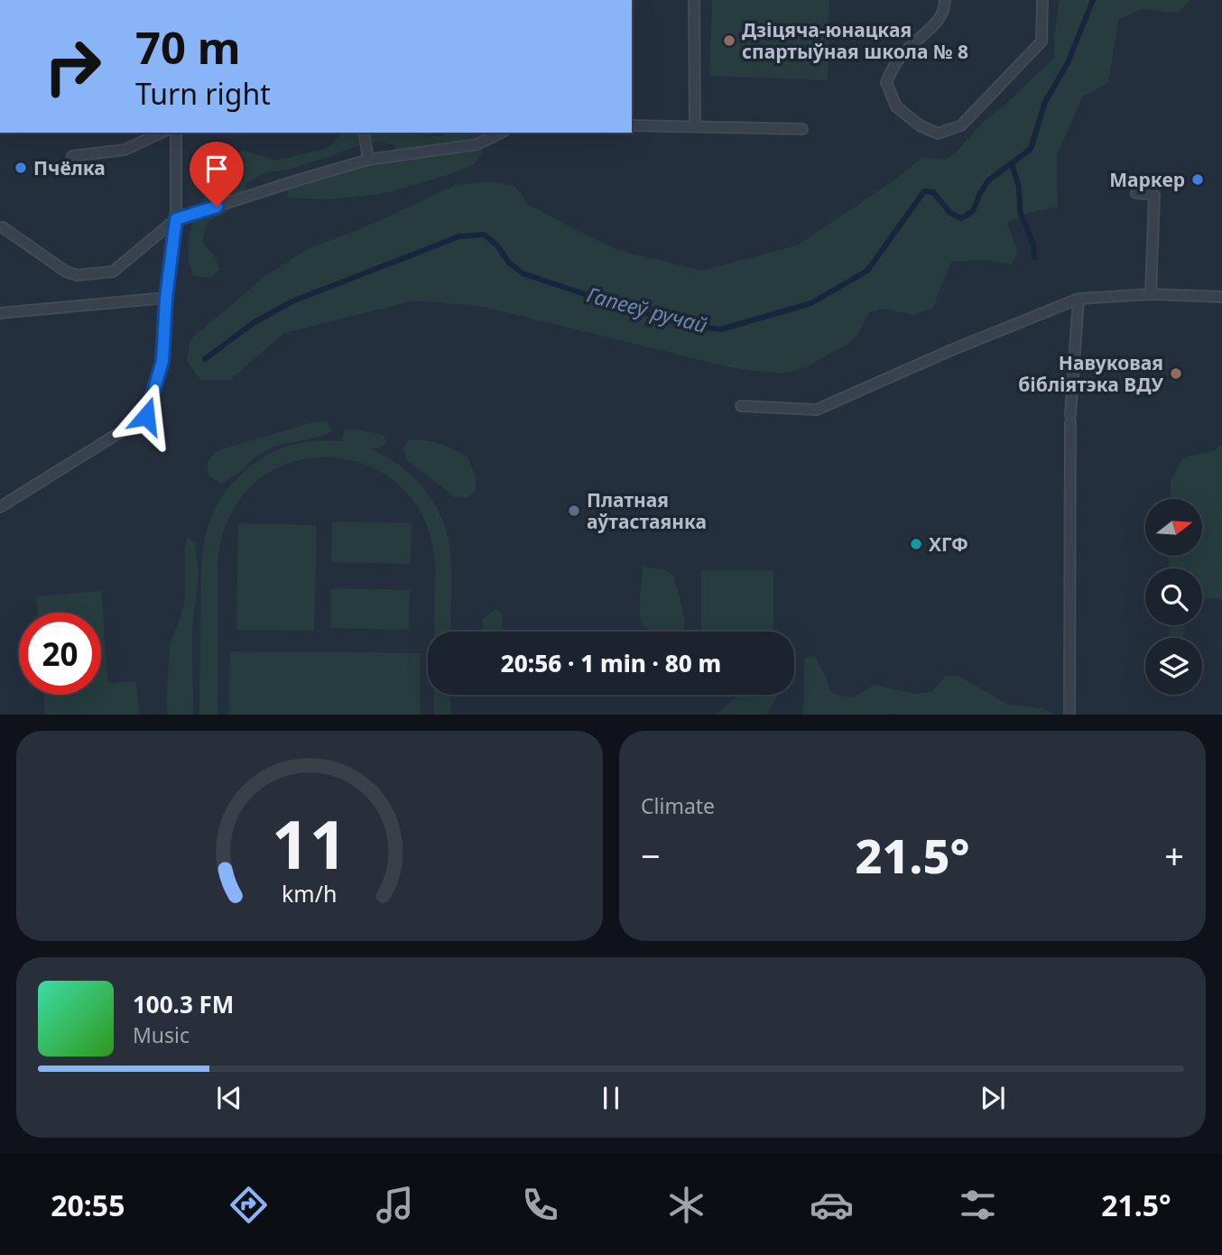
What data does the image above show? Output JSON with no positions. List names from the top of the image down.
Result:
{
  "water": ["Гапееў ручай"],
  "places": [
    "Дзіцяча-юнацкая спартыўная школа № 8",
    "Пчёлка",
    "Маркер",
    "Навуковая бібліятэка ВДУ",
    "Платная аўтастаянка",
    "ХГФ"
  ],
  "north": "right",
  "page": {
    "turn": ["70 m", "Turn right"],
    "limit": "20",
    "trip": "20:56 · 1 min · 80 m",
    "tile": "Climate",
    "heat": ["−", "21.5°", "+"],
    "song": ["100.3 FM", "Music"],
    "tabs": ["20:55", "21.5°"],
    "gauge": ["11", "km/h"]
  }
}
